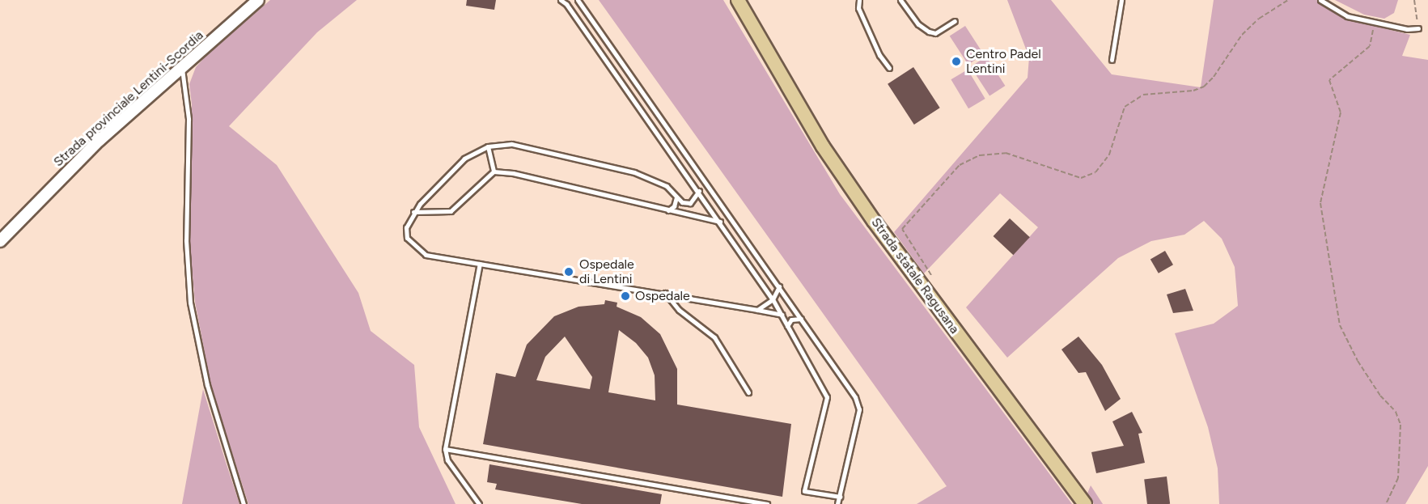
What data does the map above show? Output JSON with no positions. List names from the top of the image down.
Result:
{
  "streets": {
    "main road": ["Strada statale Ragusana"],
    "street": ["Strada provinciale Lentini-Scordia"]
  },
  "places": ["Centro Padel Lentini", "Ospedale di Lentini", "Ospedale"]
}
